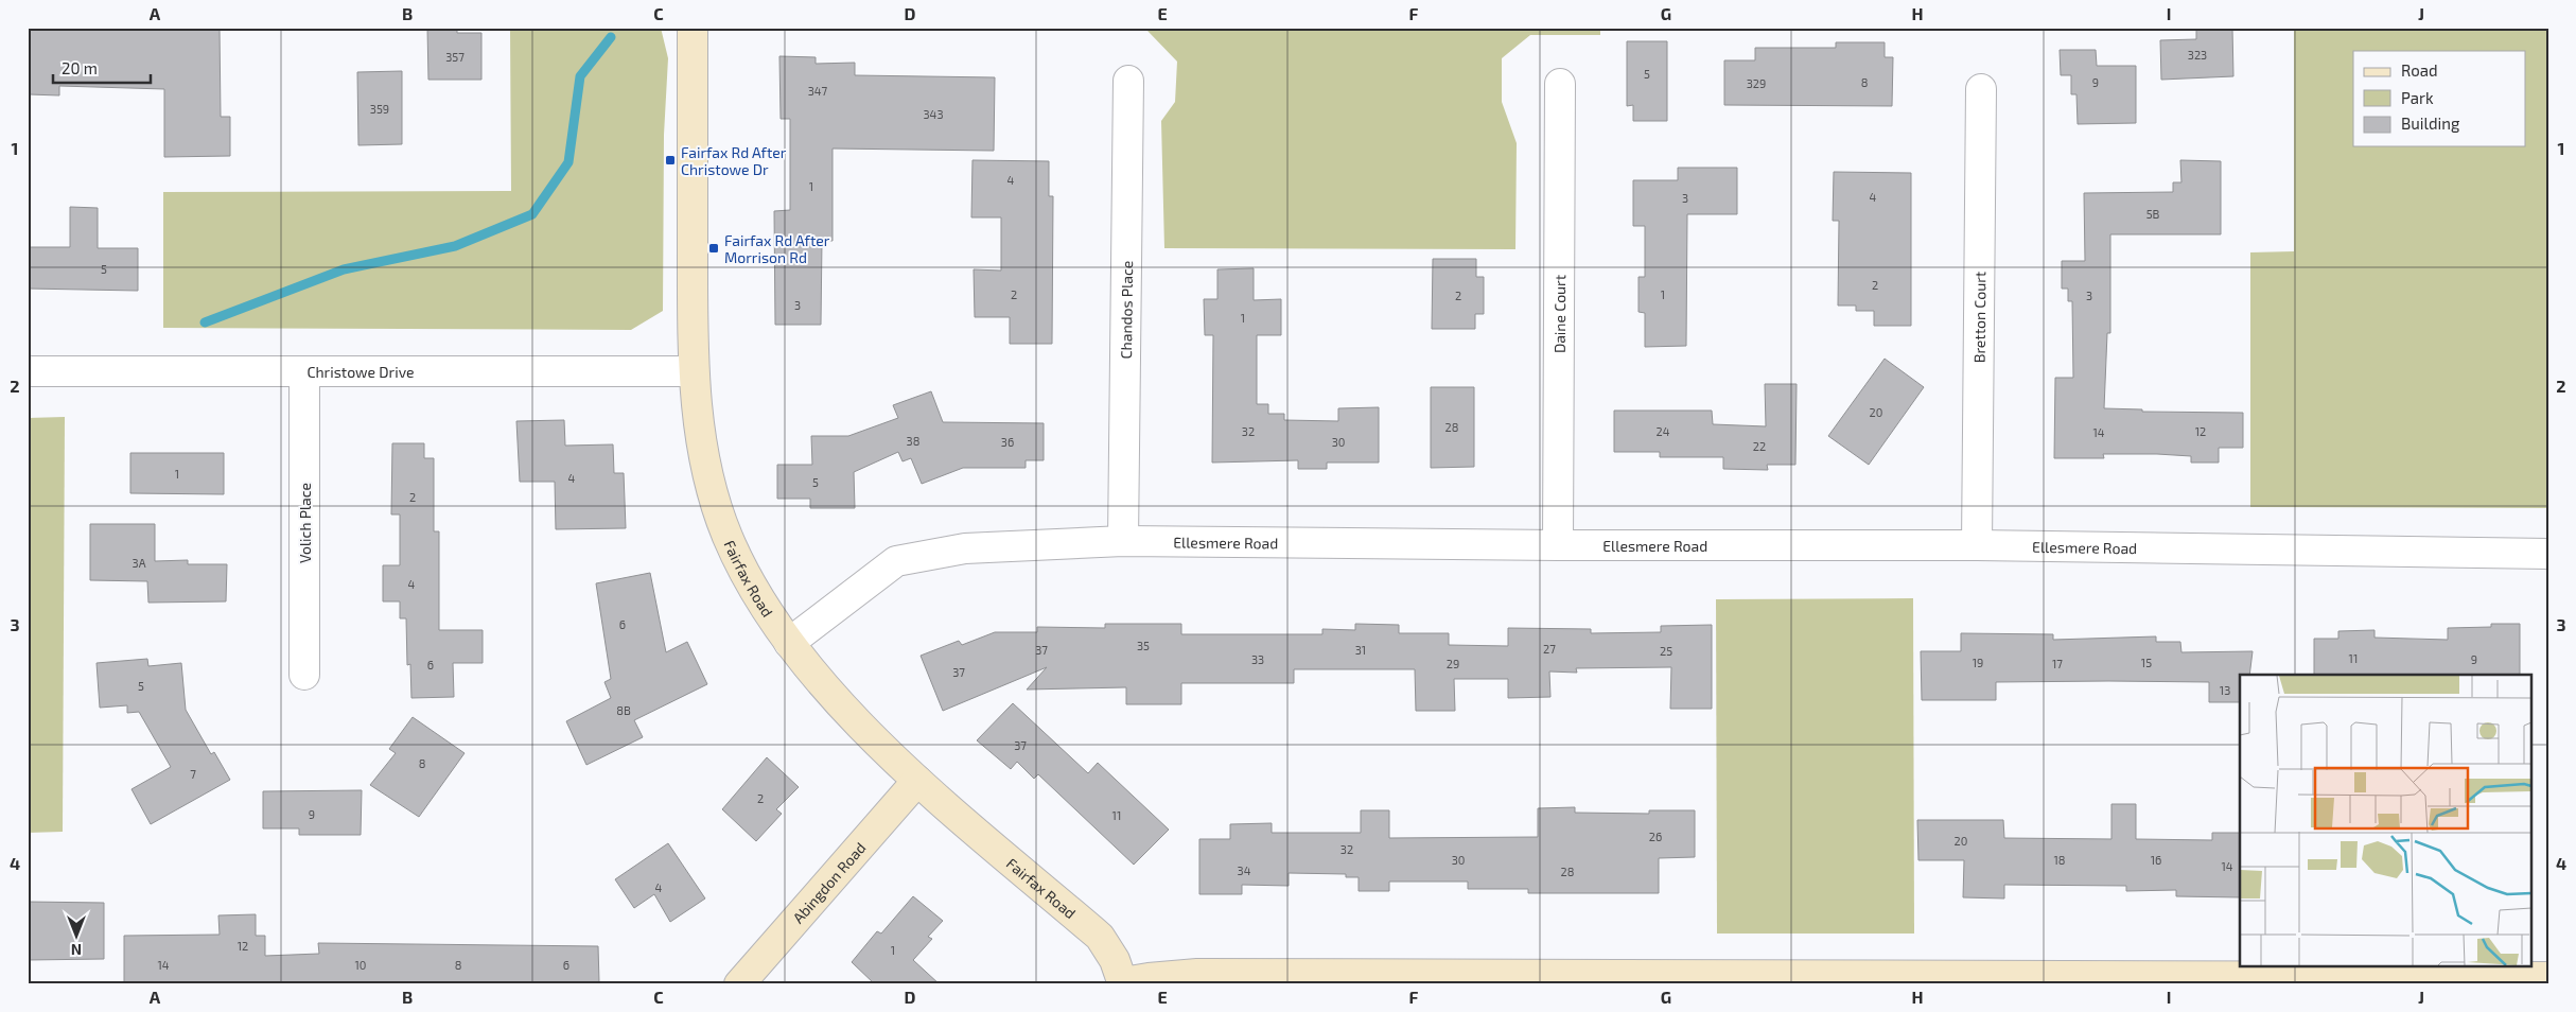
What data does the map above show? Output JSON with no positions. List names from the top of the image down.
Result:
{
  "streets": {
    "street": [
      "Chandos Place",
      "Daine Court",
      "Bretton Court",
      "Christowe Drive",
      "Volich Place",
      "Ellesmere Road",
      "Fairfax Road",
      "Abingdon Road"
    ]
  },
  "crossings": [
    ["Chandos Place", "Ellesmere Road"],
    ["Daine Court", "Ellesmere Road"],
    ["Bretton Court", "Ellesmere Road"],
    ["Christowe Drive", "Volich Place"],
    ["Christowe Drive", "Fairfax Road"],
    ["Ellesmere Road", "Fairfax Road"],
    ["Fairfax Road", "Abingdon Road"]
  ],
  "places": {
    "transit": ["Fairfax Rd After Christowe Dr", "Fairfax Rd After Morrison Rd"]
  },
  "house_numbers": [
    "323",
    "357",
    "5",
    "8",
    "9",
    "329",
    "347",
    "359",
    "343",
    "4",
    "1",
    "4",
    "3",
    "5B",
    "5",
    "2",
    "2",
    "1",
    "2",
    "3",
    "3",
    "1",
    "20",
    "28",
    "32",
    "24",
    "12",
    "14",
    "38",
    "36",
    "30",
    "22",
    "1",
    "4",
    "5",
    "2",
    "3A",
    "4",
    "6",
    "35",
    "27",
    "37",
    "31",
    "25",
    "11",
    "33",
    "9",
    "19",
    "15",
    "29",
    "17",
    "6",
    "37",
    "5",
    "13",
    "8B",
    "37",
    "8",
    "7",
    "2",
    "9",
    "11",
    "26",
    "20",
    "32",
    "30",
    "18",
    "16",
    "14",
    "34",
    "28",
    "4",
    "12",
    "1",
    "14",
    "10",
    "8",
    "6"
  ],
  "legend": ["Road", "Park", "Building"],
  "scale_bar": "20 m",
  "north": "bottom",
  "grid": {
    "columns": [
      "A",
      "B",
      "C",
      "D",
      "E",
      "F",
      "G",
      "H",
      "I",
      "J"
    ],
    "rows": [
      "1",
      "2",
      "3",
      "4"
    ]
  }
}
